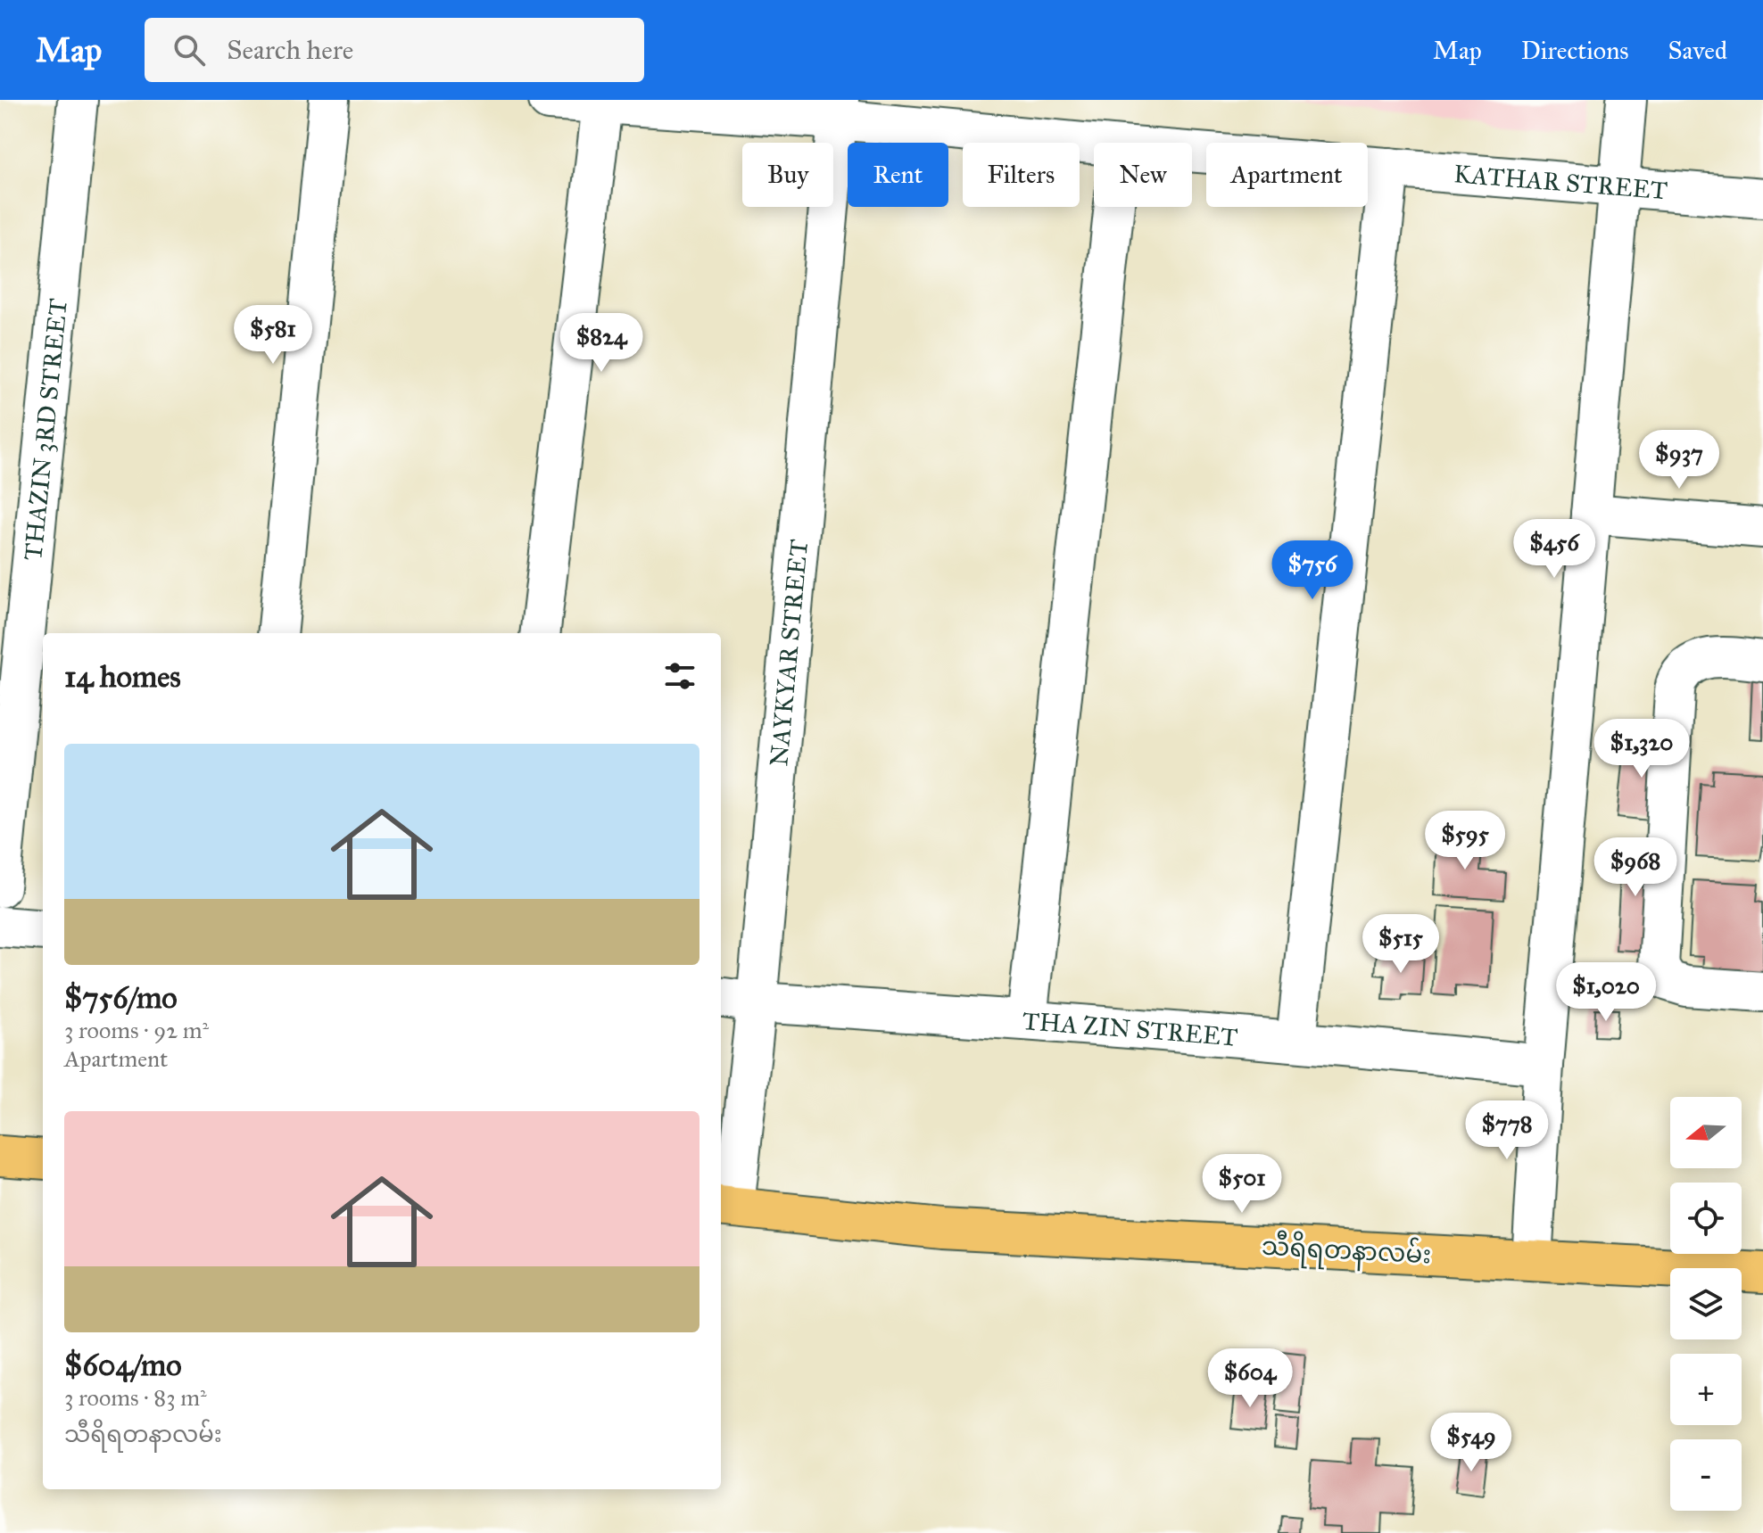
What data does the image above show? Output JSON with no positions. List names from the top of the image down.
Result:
{
  "streets": {
    "main road": ["သီရိရတနာလမ်း"],
    "street": [
      "KATHAR STREET",
      "THAZIN 3RD STREET",
      "NAYKYAR STREET",
      "THA ZIN STREET"
    ]
  },
  "crossings": [
    ["KATHAR STREET", "NAYKYAR STREET"],
    ["NAYKYAR STREET", "THA ZIN STREET"],
    ["NAYKYAR STREET", "သီရိရတနာလမ်း"]
  ],
  "north": "left",
  "page": {
    "header": "Map",
    "search": "Search here",
    "nav": ["Map", "Directions", "Saved"],
    "chip": [
      "Buy",
      "Rent",
      "Filters",
      "New",
      "Apartment"
    ],
    "price": [
      "$581",
      "$824",
      "$937",
      "$456",
      "$756",
      "$1,320",
      "$595",
      "$968",
      "$515",
      "$1,020",
      "$778",
      "$501",
      "$604",
      "$549"
    ],
    "heading": "14 homes",
    "list": [
      {
        "name": "$756/mo",
        "note": "3 rooms · 92 m² · Apartment"
      },
      {
        "name": "$604/mo",
        "note": "3 rooms · 83 m² · သီရိရတနာလမ်း"
      }
    ],
    "map_buttons": ["+", "−"]
  }
}
